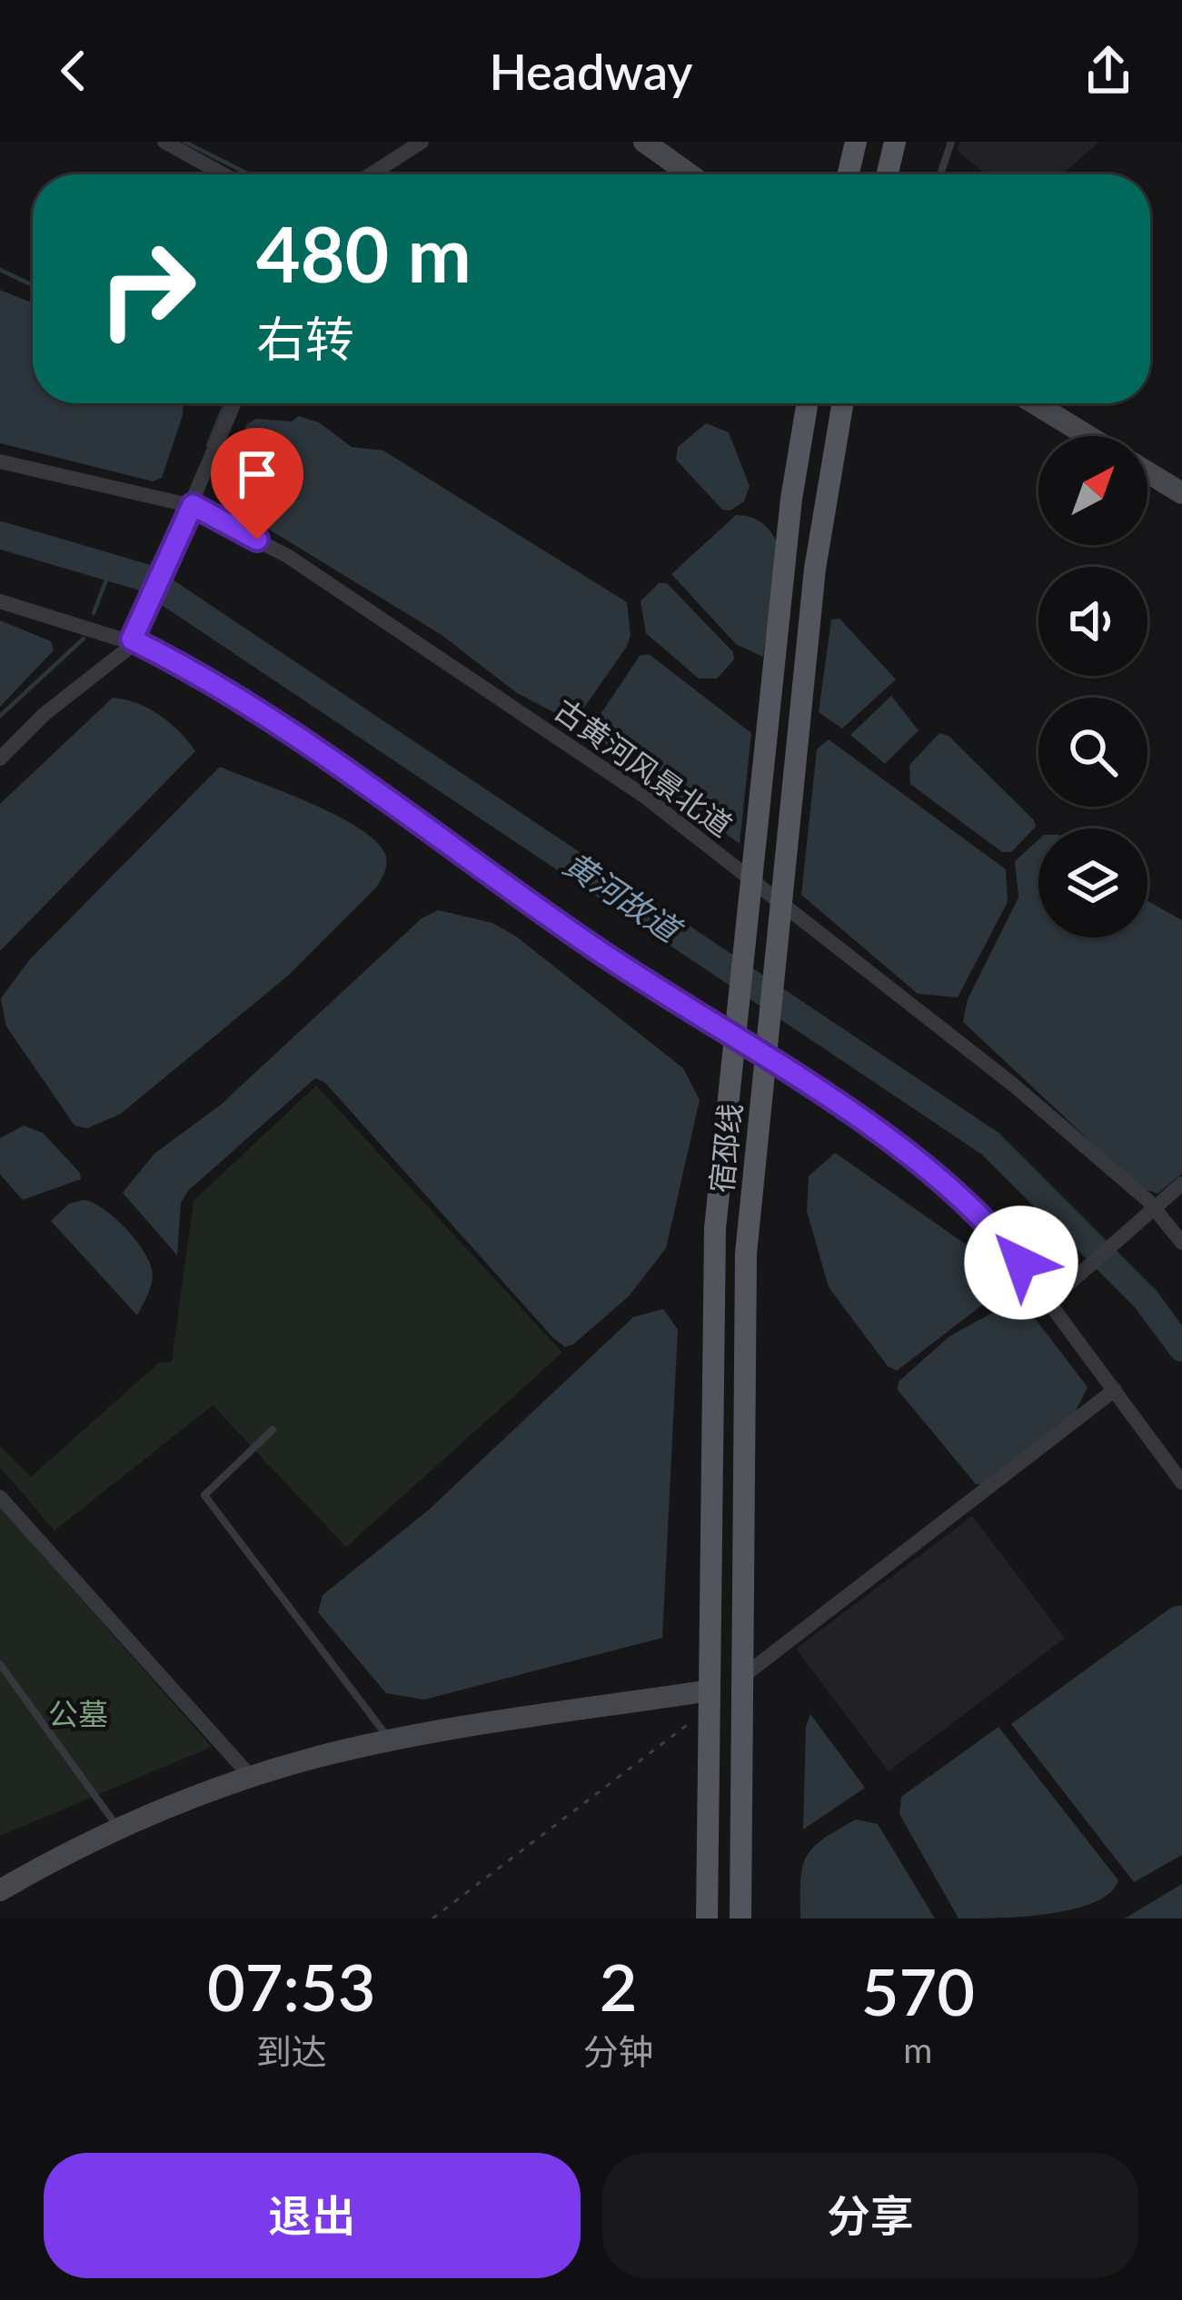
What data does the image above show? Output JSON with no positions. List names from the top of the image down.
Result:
{
  "streets": {
    "main road": ["宿邳线"],
    "street": ["古黄河风景北道"]
  },
  "water": ["黄河故道"],
  "parks": ["公墓"],
  "north": "top right",
  "page": {
    "header": "Headway",
    "turn": ["480 m", "右转"],
    "eta": [
      "07:53",
      "到达",
      "2",
      "分钟",
      "570",
      "m"
    ],
    "buttons": ["退出", "分享"]
  }
}
